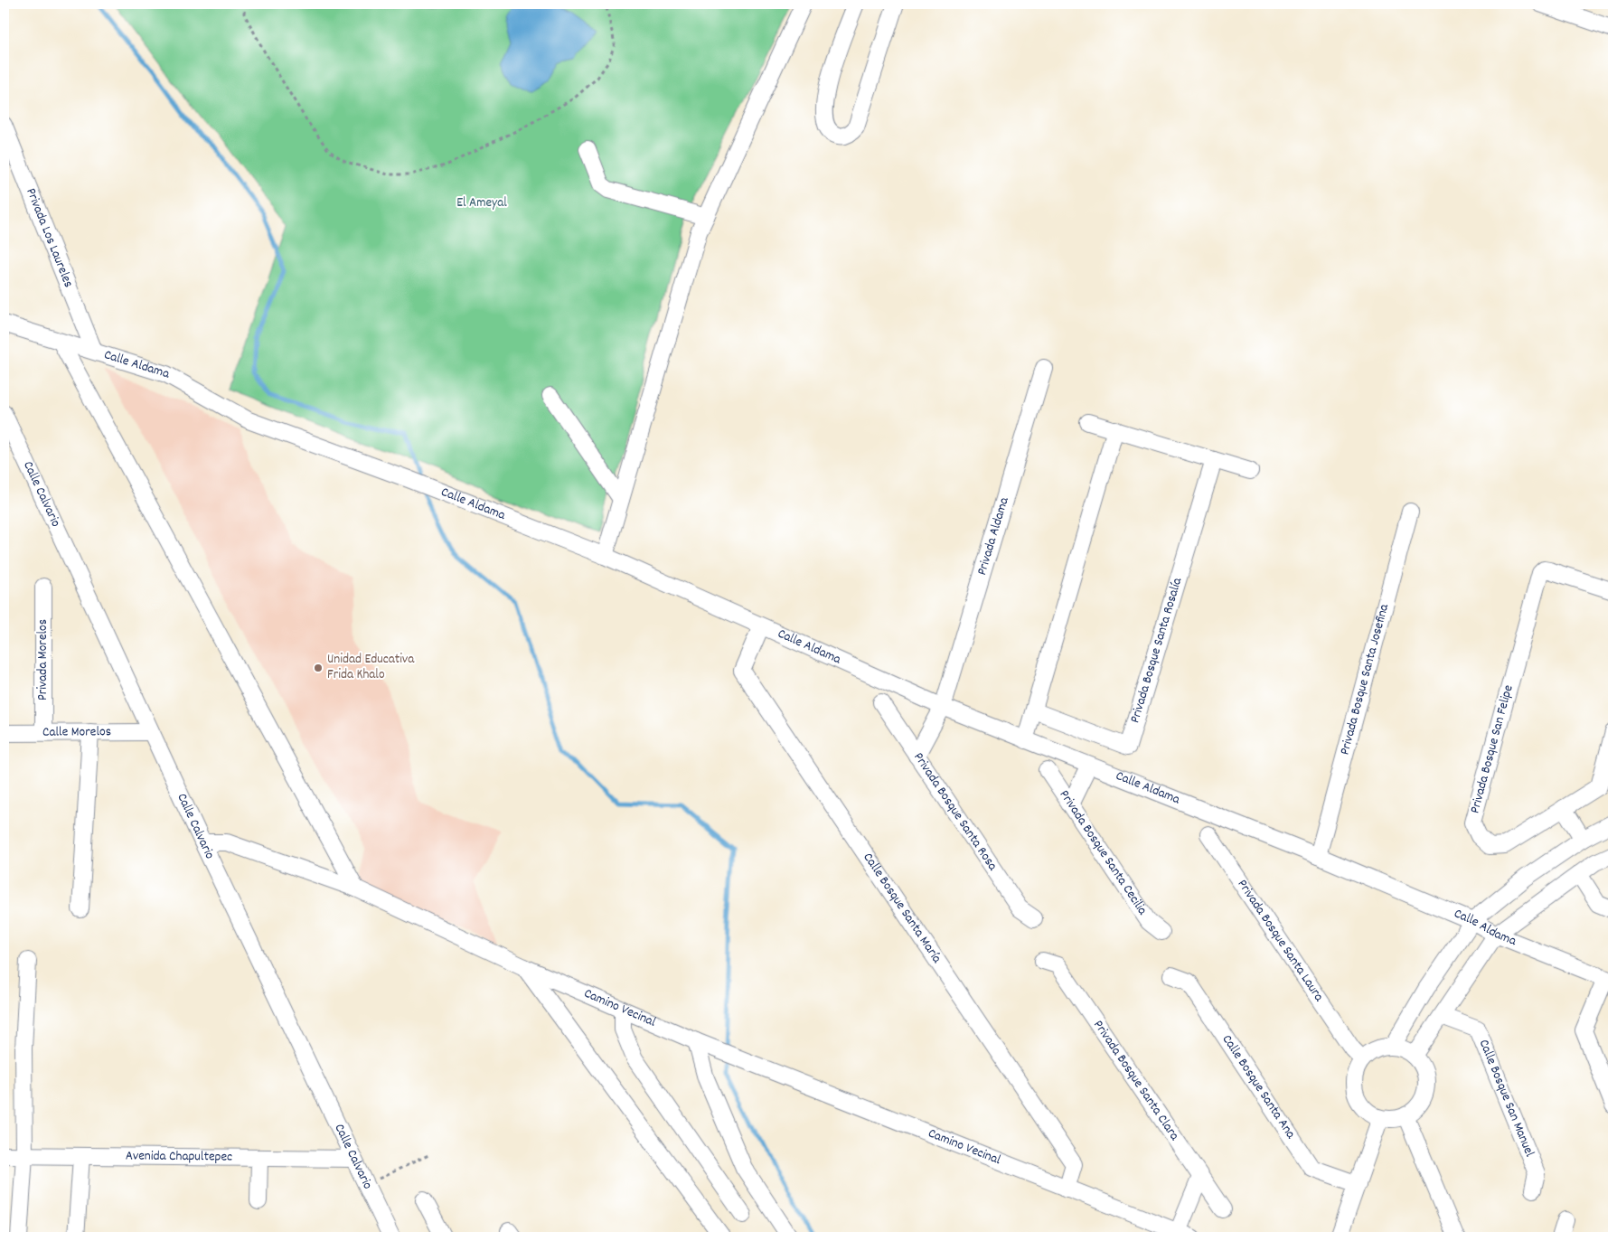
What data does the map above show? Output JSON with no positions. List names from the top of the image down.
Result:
{
  "streets": {
    "street": [
      "Privada Los Laureles",
      "Calle Aldama",
      "Calle Calvario",
      "Privada Aldama",
      "Privada Bosque Santa Rosalía",
      "Privada Morelos",
      "Privada Bosque Santa Josefina",
      "Calle Morelos",
      "Privada Bosque San Felipe",
      "Privada Bosque Santa Rosa",
      "Privada Bosque Santa Cecilia",
      "Calle Bosque Santa María",
      "Privada Bosque Santa Laura",
      "Camino Vecinal",
      "Privada Bosque Santa Clara",
      "Calle Bosque Santa Ana",
      "Calle Bosque San Manuel",
      "Avenida Chapultepec"
    ]
  },
  "crossings": [
    ["Privada Los Laureles", "Calle Aldama"],
    ["Calle Aldama", "Privada Aldama"],
    ["Calle Aldama", "Privada Bosque Santa Josefina"],
    ["Calle Aldama", "Calle Bosque Santa María"],
    ["Calle Calvario", "Calle Morelos"],
    ["Calle Calvario", "Camino Vecinal"],
    ["Calle Calvario", "Avenida Chapultepec"],
    ["Privada Aldama", "Privada Bosque Santa Rosa"],
    ["Privada Morelos", "Calle Morelos"],
    ["Calle Bosque Santa María", "Camino Vecinal"]
  ],
  "parks": ["El Ameyal"],
  "places": ["Unidad Educativa Frida Khalo"]
}
